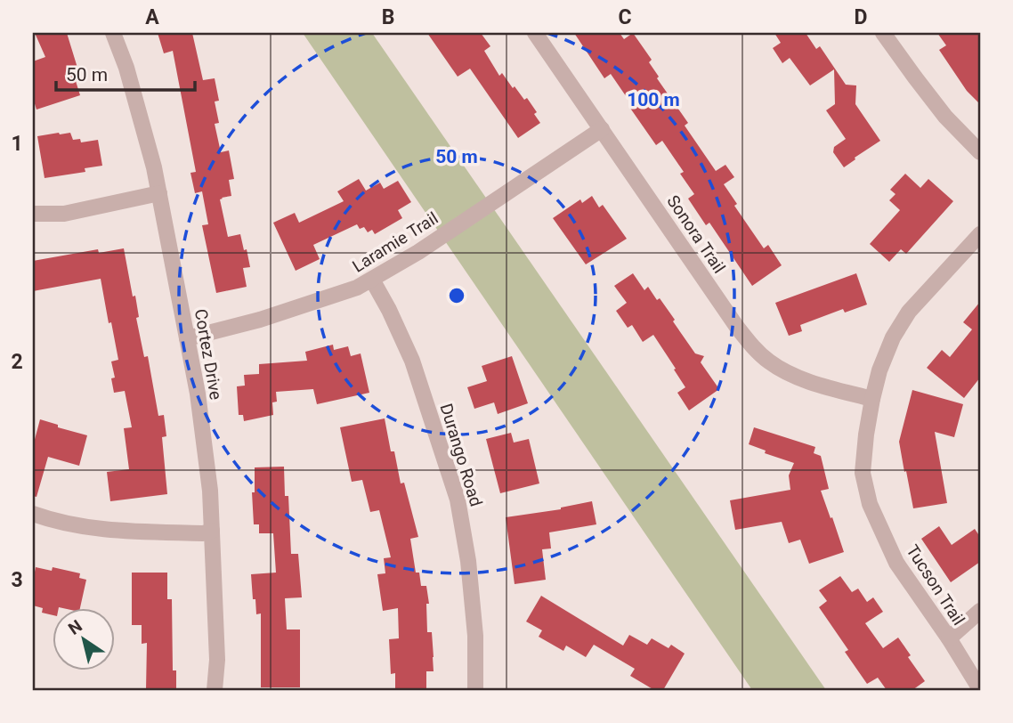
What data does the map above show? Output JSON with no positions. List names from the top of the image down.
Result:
{
  "streets": {
    "street": [
      "Sonora Trail",
      "Laramie Trail",
      "Cortez Drive",
      "Durango Road",
      "Tucson Trail"
    ]
  },
  "crossings": [
    ["Sonora Trail", "Laramie Trail"],
    ["Sonora Trail", "Tucson Trail"],
    ["Laramie Trail", "Cortez Drive"],
    ["Laramie Trail", "Durango Road"]
  ],
  "scale_bar": "50 m",
  "north": "top left",
  "grid": {
    "columns": [
      "A",
      "B",
      "C",
      "D"
    ],
    "rows": ["1", "2", "3"]
  },
  "rings": ["100 m", "50 m"]
}
